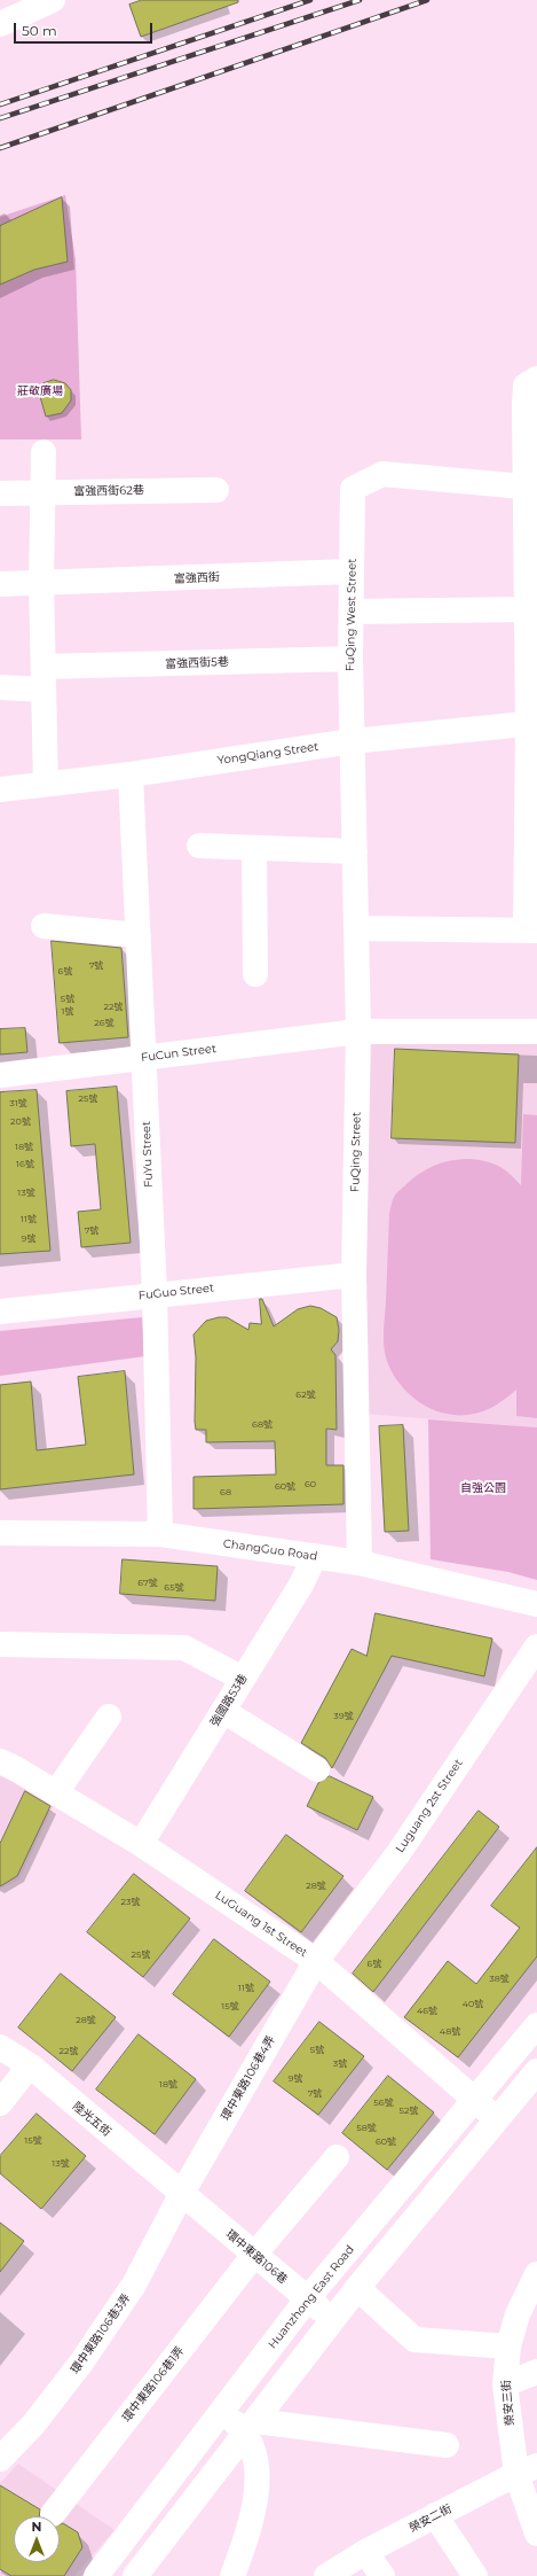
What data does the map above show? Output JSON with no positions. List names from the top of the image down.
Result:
{
  "streets": {
    "street": [
      "富強西街62巷",
      "富強西街",
      "FuQing West Street",
      "富強西街5巷",
      "YongQiang Street",
      "FuCun Street",
      "FuQing Street",
      "FuYu Street",
      "FuGuo Street",
      "ChangGuo Road",
      "強國路53巷",
      "Luguang 2st Street",
      "LuGuang 1st Street",
      "環中東路106巷4弄",
      "陸光五街",
      "環中東路106巷",
      "Huanzhong East Road",
      "環中東路106巷3弄",
      "環中東路106巷1弄",
      "榮安三街",
      "榮安二街"
    ]
  },
  "crossings": [
    ["富強西街", "FuQing West Street"],
    ["FuQing West Street", "富強西街5巷"],
    ["FuQing West Street", "YongQiang Street"],
    ["FuQing West Street", "FuQing Street"],
    ["YongQiang Street", "FuQing Street"],
    ["YongQiang Street", "FuYu Street"],
    ["FuCun Street", "FuQing Street"],
    ["FuCun Street", "FuYu Street"],
    ["FuQing Street", "FuGuo Street"],
    ["FuQing Street", "ChangGuo Road"],
    ["FuYu Street", "FuGuo Street"],
    ["FuYu Street", "ChangGuo Road"],
    ["ChangGuo Road", "強國路53巷"],
    ["強國路53巷", "LuGuang 1st Street"],
    ["Luguang 2st Street", "LuGuang 1st Street"],
    ["Luguang 2st Street", "環中東路106巷4弄"],
    ["LuGuang 1st Street", "環中東路106巷4弄"],
    ["LuGuang 1st Street", "Huanzhong East Road"],
    ["環中東路106巷4弄", "陸光五街"],
    ["環中東路106巷4弄", "環中東路106巷"],
    ["環中東路106巷4弄", "環中東路106巷3弄"],
    ["陸光五街", "環中東路106巷"],
    ["陸光五街", "環中東路106巷3弄"],
    ["環中東路106巷", "Huanzhong East Road"],
    ["環中東路106巷", "環中東路106巷3弄"],
    ["環中東路106巷", "環中東路106巷1弄"],
    ["榮安三街", "榮安二街"]
  ],
  "parks": ["莊敬廣場", "自強公園"],
  "house_numbers": [
    "7號",
    "6號",
    "5號",
    "22號",
    "1號",
    "26號",
    "25號",
    "31號",
    "20號",
    "18號",
    "16號",
    "13號",
    "11號",
    "7號",
    "9號",
    "62號",
    "68號",
    "60",
    "60號",
    "68",
    "67號",
    "65號",
    "39號",
    "28號",
    "23號",
    "25號",
    "6號",
    "38號",
    "11號",
    "40號",
    "15號",
    "46號",
    "28號",
    "48號",
    "5號",
    "22號",
    "3號",
    "9號",
    "18號",
    "7號",
    "56號",
    "52號",
    "58號",
    "15號",
    "60號",
    "13號"
  ],
  "scale_bar": "50 m",
  "north": "top"
}
